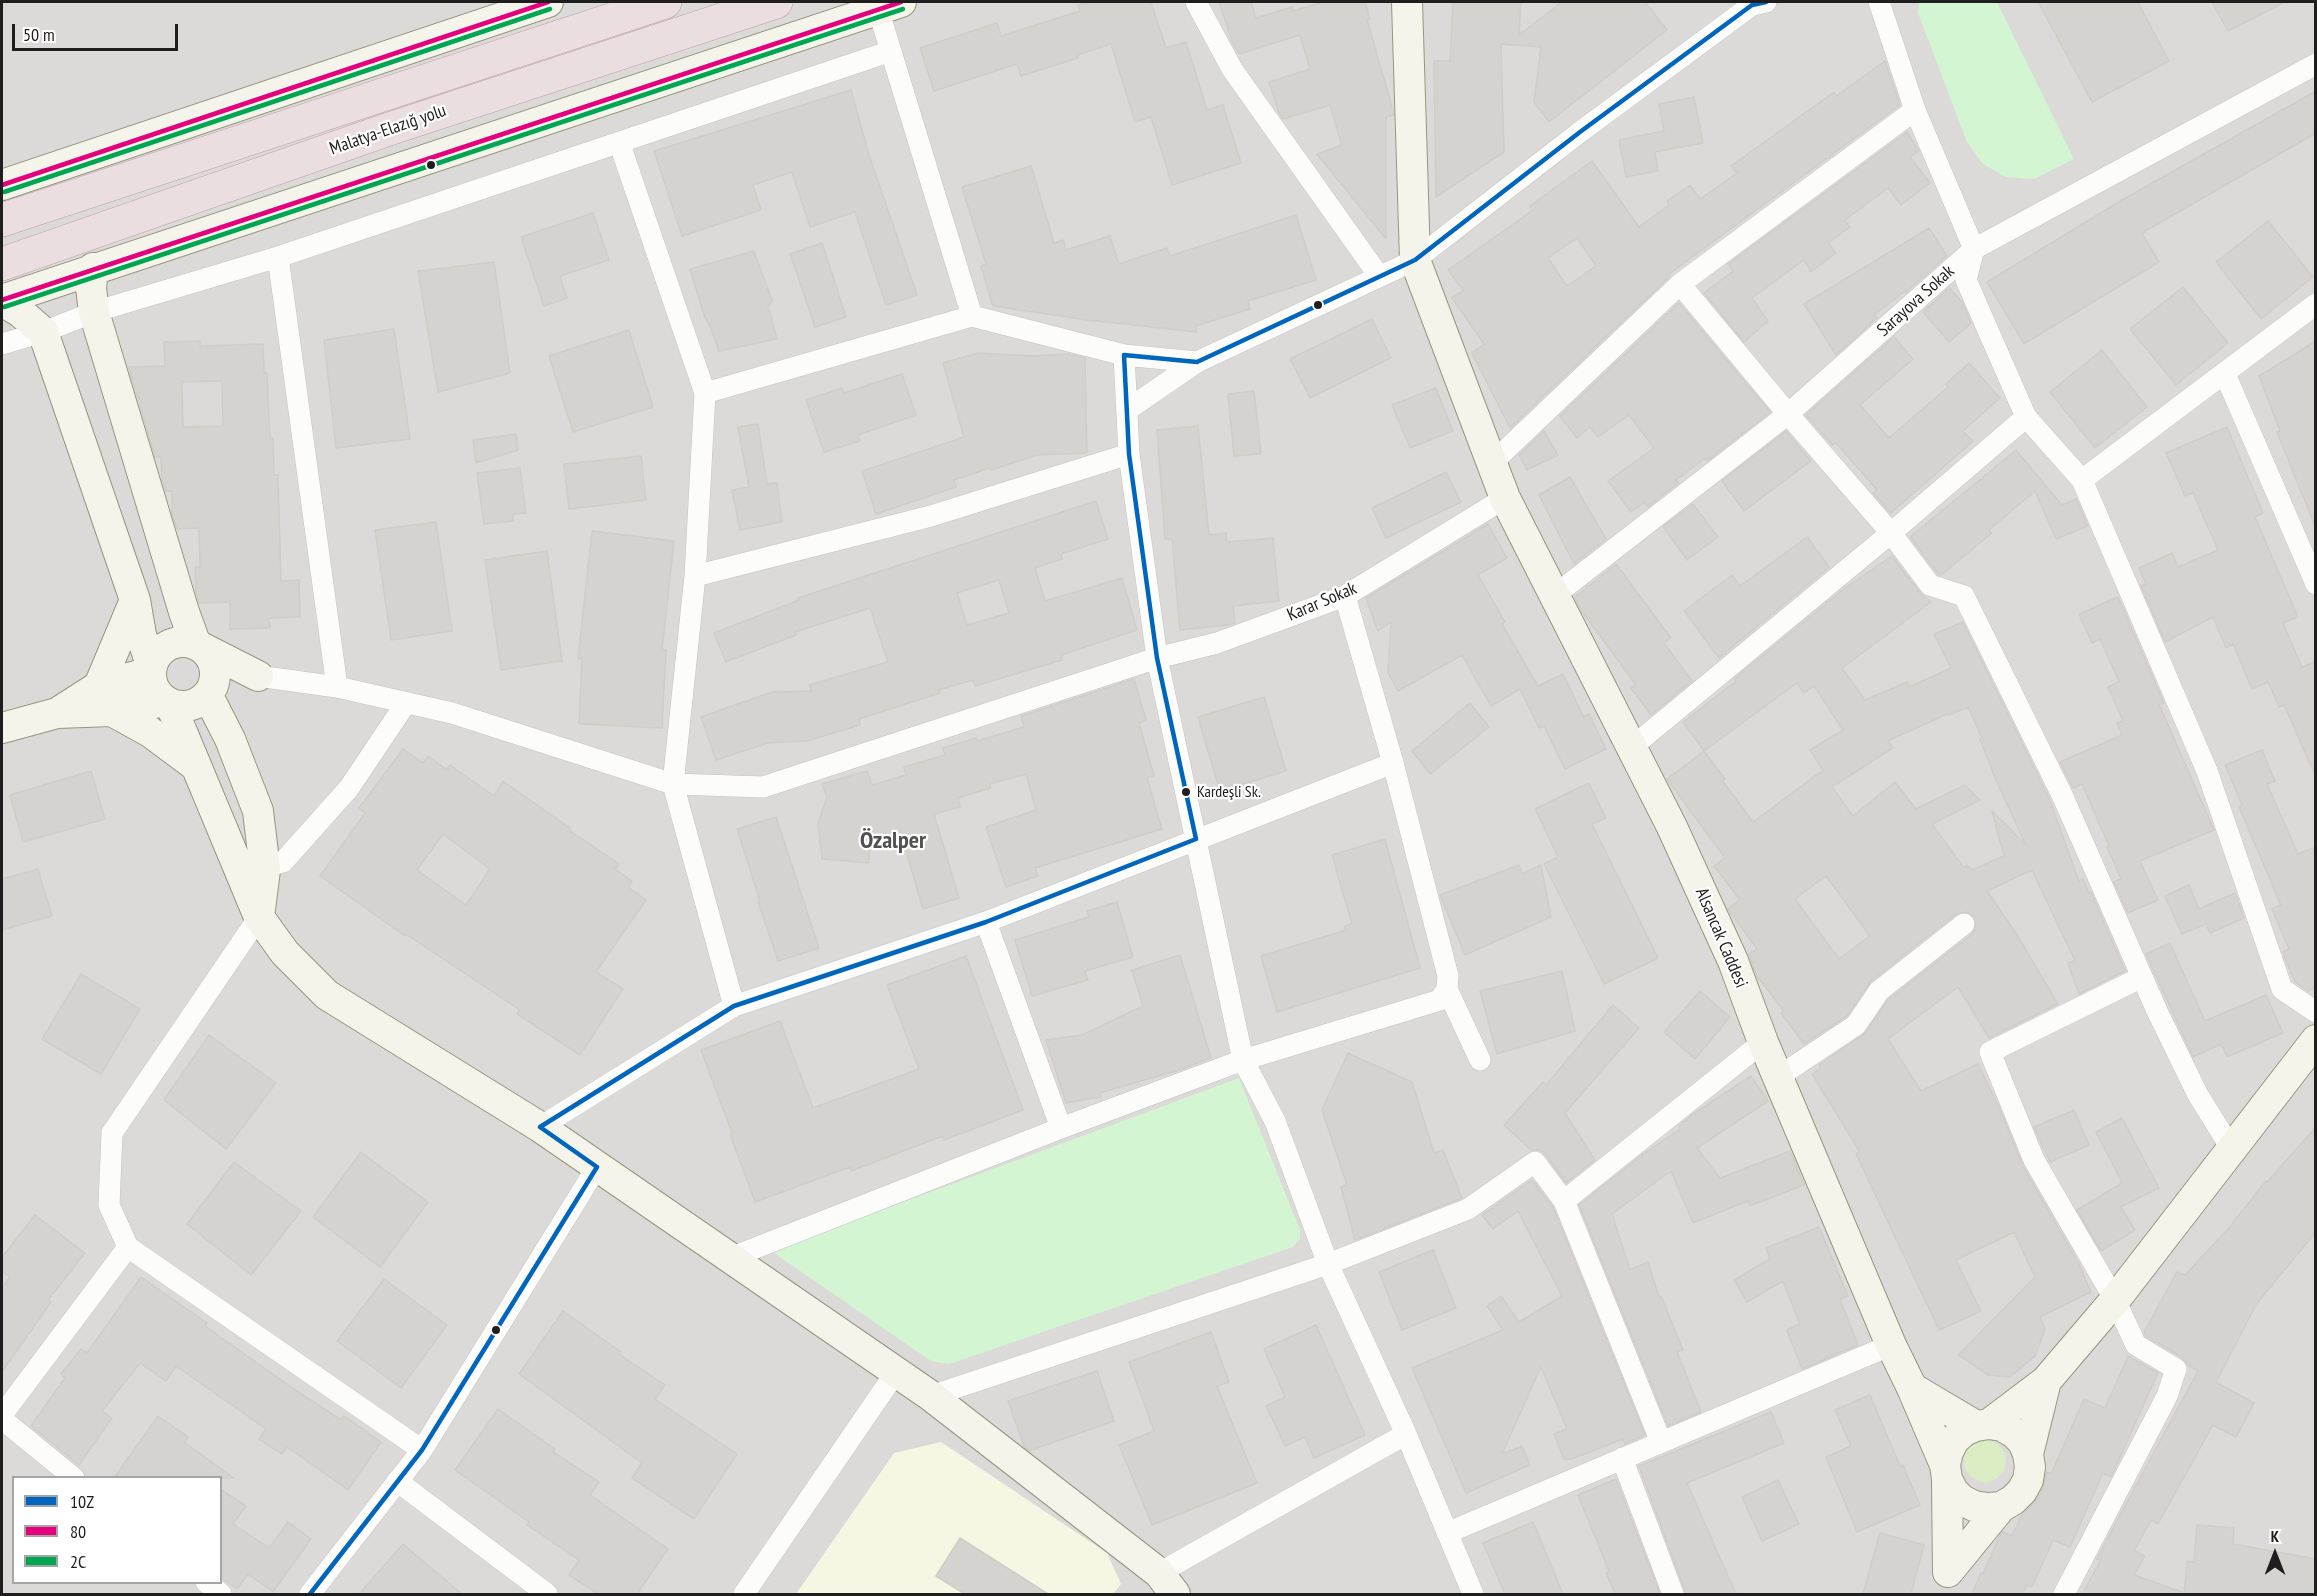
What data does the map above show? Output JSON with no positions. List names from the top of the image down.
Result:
{
  "streets": {
    "highway": ["Malatya-Elazığ yolu"],
    "street": ["Sarayova Sokak", "Karar Sokak", "Alsancak Caddesi"]
  },
  "crossings": [
    ["Sarayova Sokak", "Alsancak Caddesi"],
    ["Karar Sokak", "Alsancak Caddesi"]
  ],
  "districts": ["Özalper"],
  "places": ["Kardeşli Sk."],
  "lines": ["transit line 10Z", "transit line 80", "transit line 2C"],
  "legend": ["10Z", "80", "2C"],
  "scale_bar": "50 m",
  "north": "top"
}
